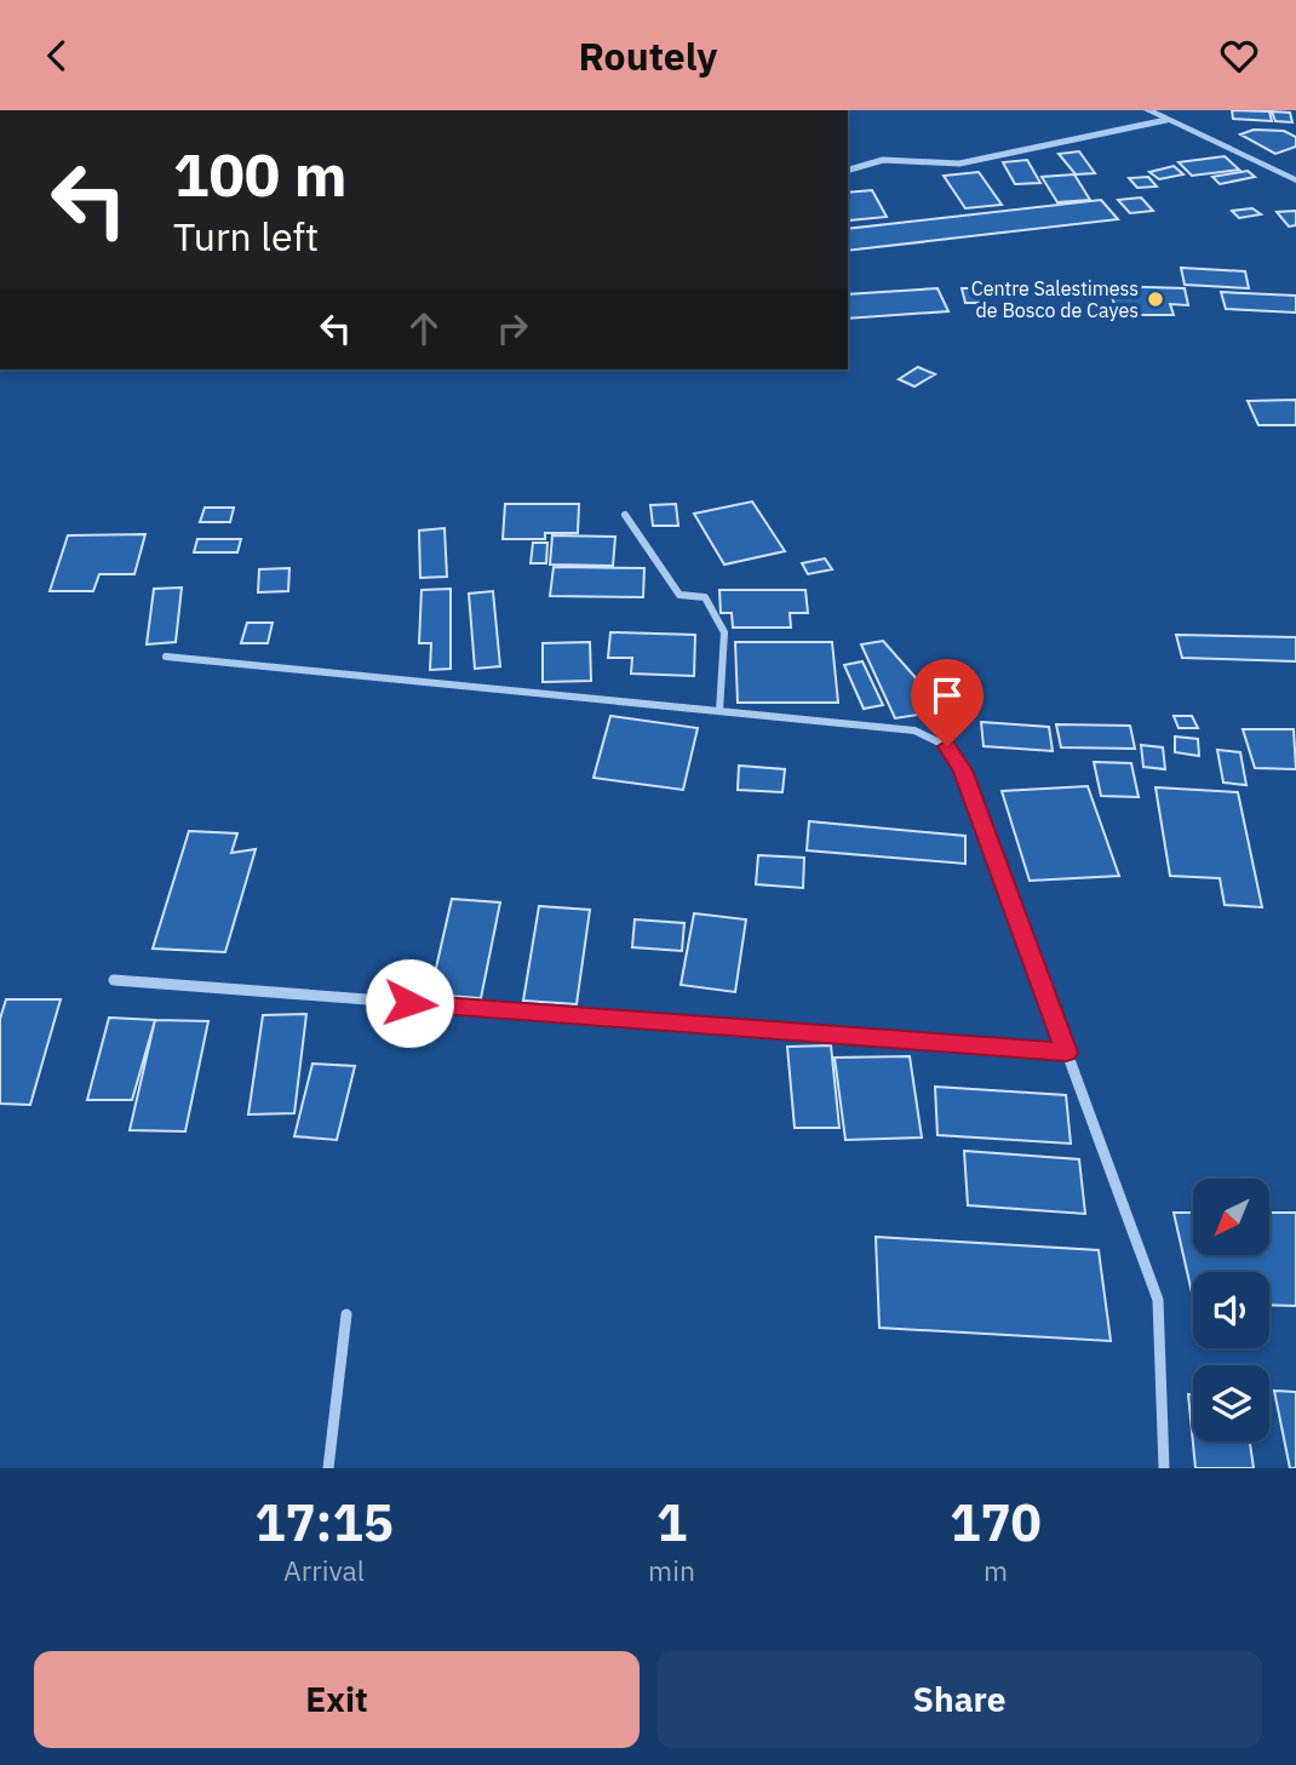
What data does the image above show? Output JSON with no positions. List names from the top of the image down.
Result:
{
  "places": ["Centre Salestimess de Bosco de Cayes"],
  "north": "bottom left",
  "page": {
    "header": "Routely",
    "turn": ["100 m", "Turn left"],
    "eta": [
      "17:15",
      "Arrival",
      "1",
      "min",
      "170",
      "m"
    ],
    "buttons": ["Exit", "Share"]
  }
}
